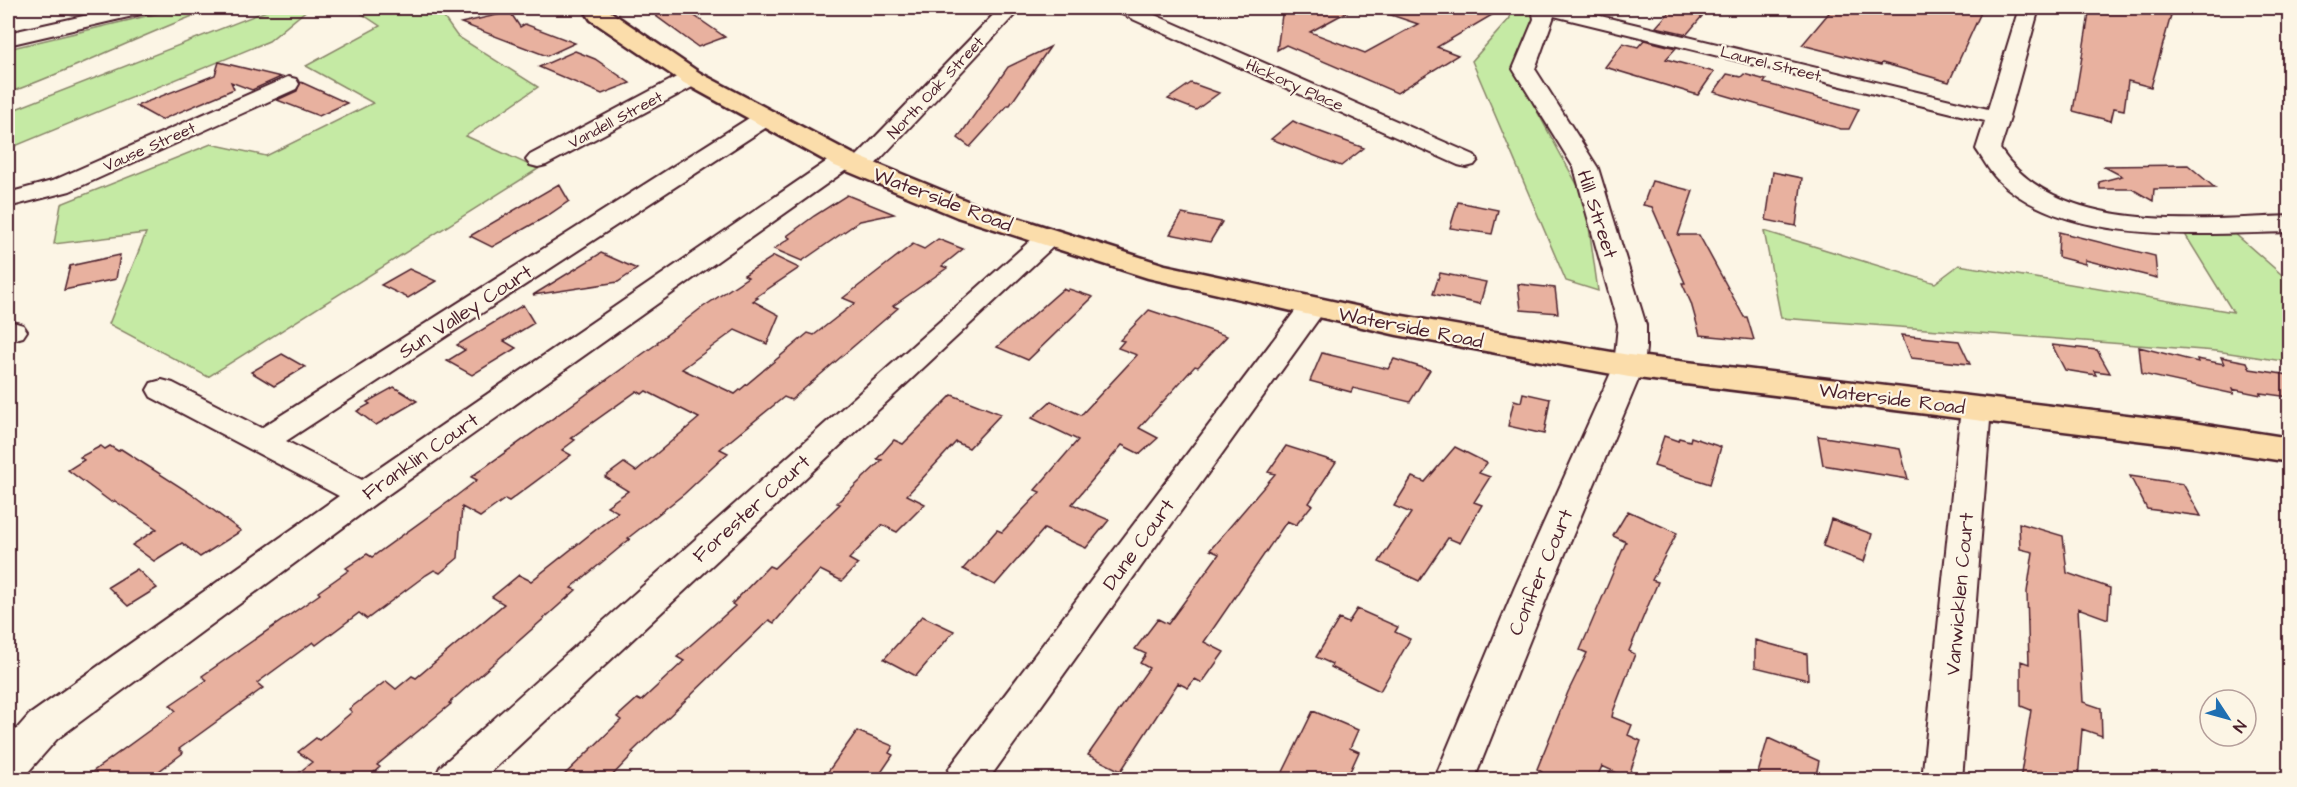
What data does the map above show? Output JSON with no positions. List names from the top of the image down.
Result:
{
  "streets": {
    "main road": ["Waterside Road"],
    "street": [
      "Laurel Street",
      "Hickory Place",
      "North Oak Street",
      "Vandell Street",
      "Vause Street",
      "Hill Street",
      "Sun Valley Court",
      "Franklin Court",
      "Forester Court",
      "Dune Court",
      "Conifer Court",
      "Vanwicklen Court"
    ]
  },
  "crossings": [
    ["Laurel Street", "Hill Street"],
    ["North Oak Street", "Waterside Road"],
    ["North Oak Street", "Franklin Court"],
    ["Vandell Street", "Waterside Road"],
    ["Waterside Road", "Hill Street"],
    ["Waterside Road", "Sun Valley Court"],
    ["Waterside Road", "Franklin Court"],
    ["Waterside Road", "Forester Court"],
    ["Waterside Road", "Dune Court"],
    ["Waterside Road", "Conifer Court"],
    ["Waterside Road", "Vanwicklen Court"],
    ["Hill Street", "Conifer Court"]
  ],
  "north": "bottom right"
}
